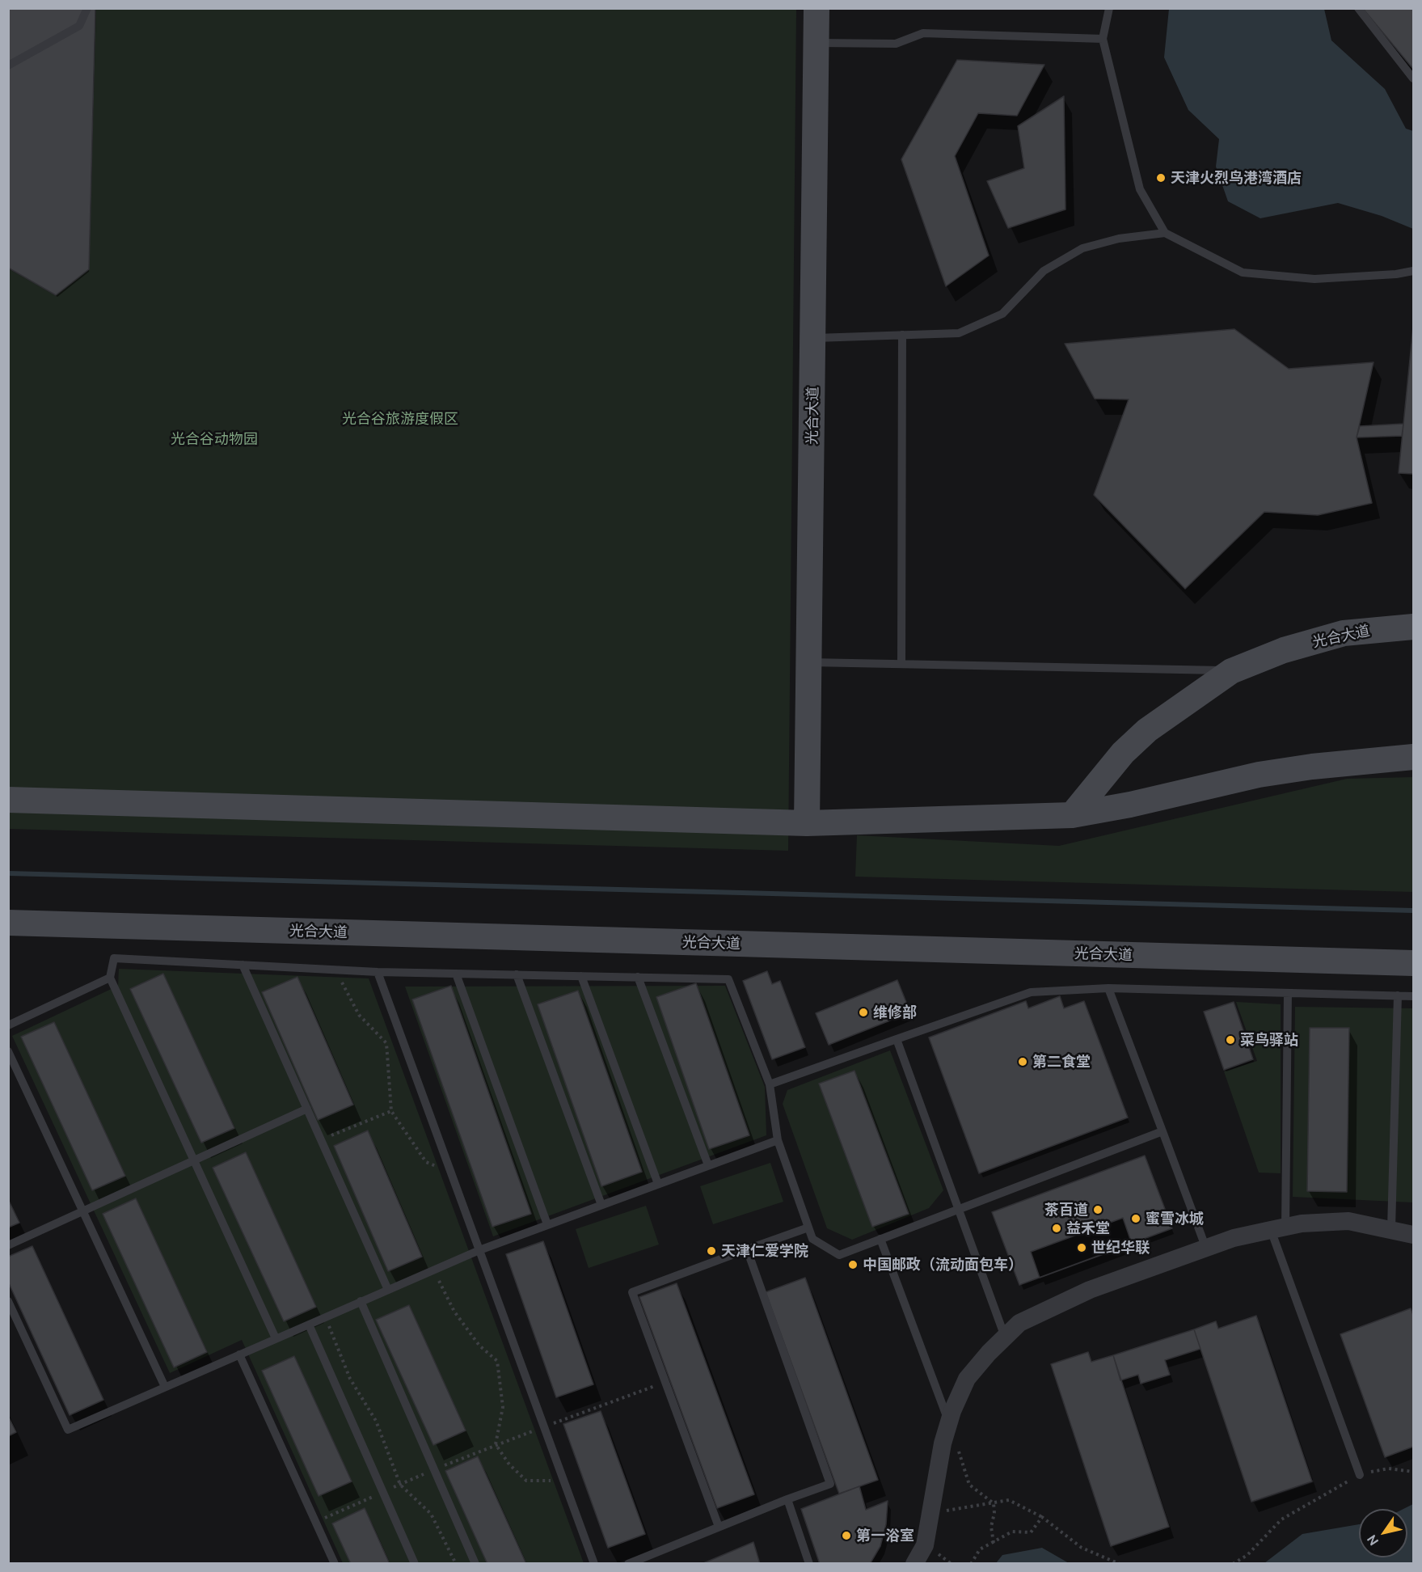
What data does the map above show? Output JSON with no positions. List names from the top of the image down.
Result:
{
  "streets": {
    "street": ["光合大道"]
  },
  "parks": ["光合谷旅游度假区", "光合谷动物园"],
  "places": [
    "天津火烈鸟港湾酒店",
    "维修部",
    "菜鸟驿站",
    "第二食堂",
    "茶百道",
    "蜜雪冰城",
    "益禾堂",
    "世纪华联",
    "天津仁爱学院",
    "中国邮政（流动面包车）",
    "第一浴室"
  ],
  "north": "bottom left"
}
